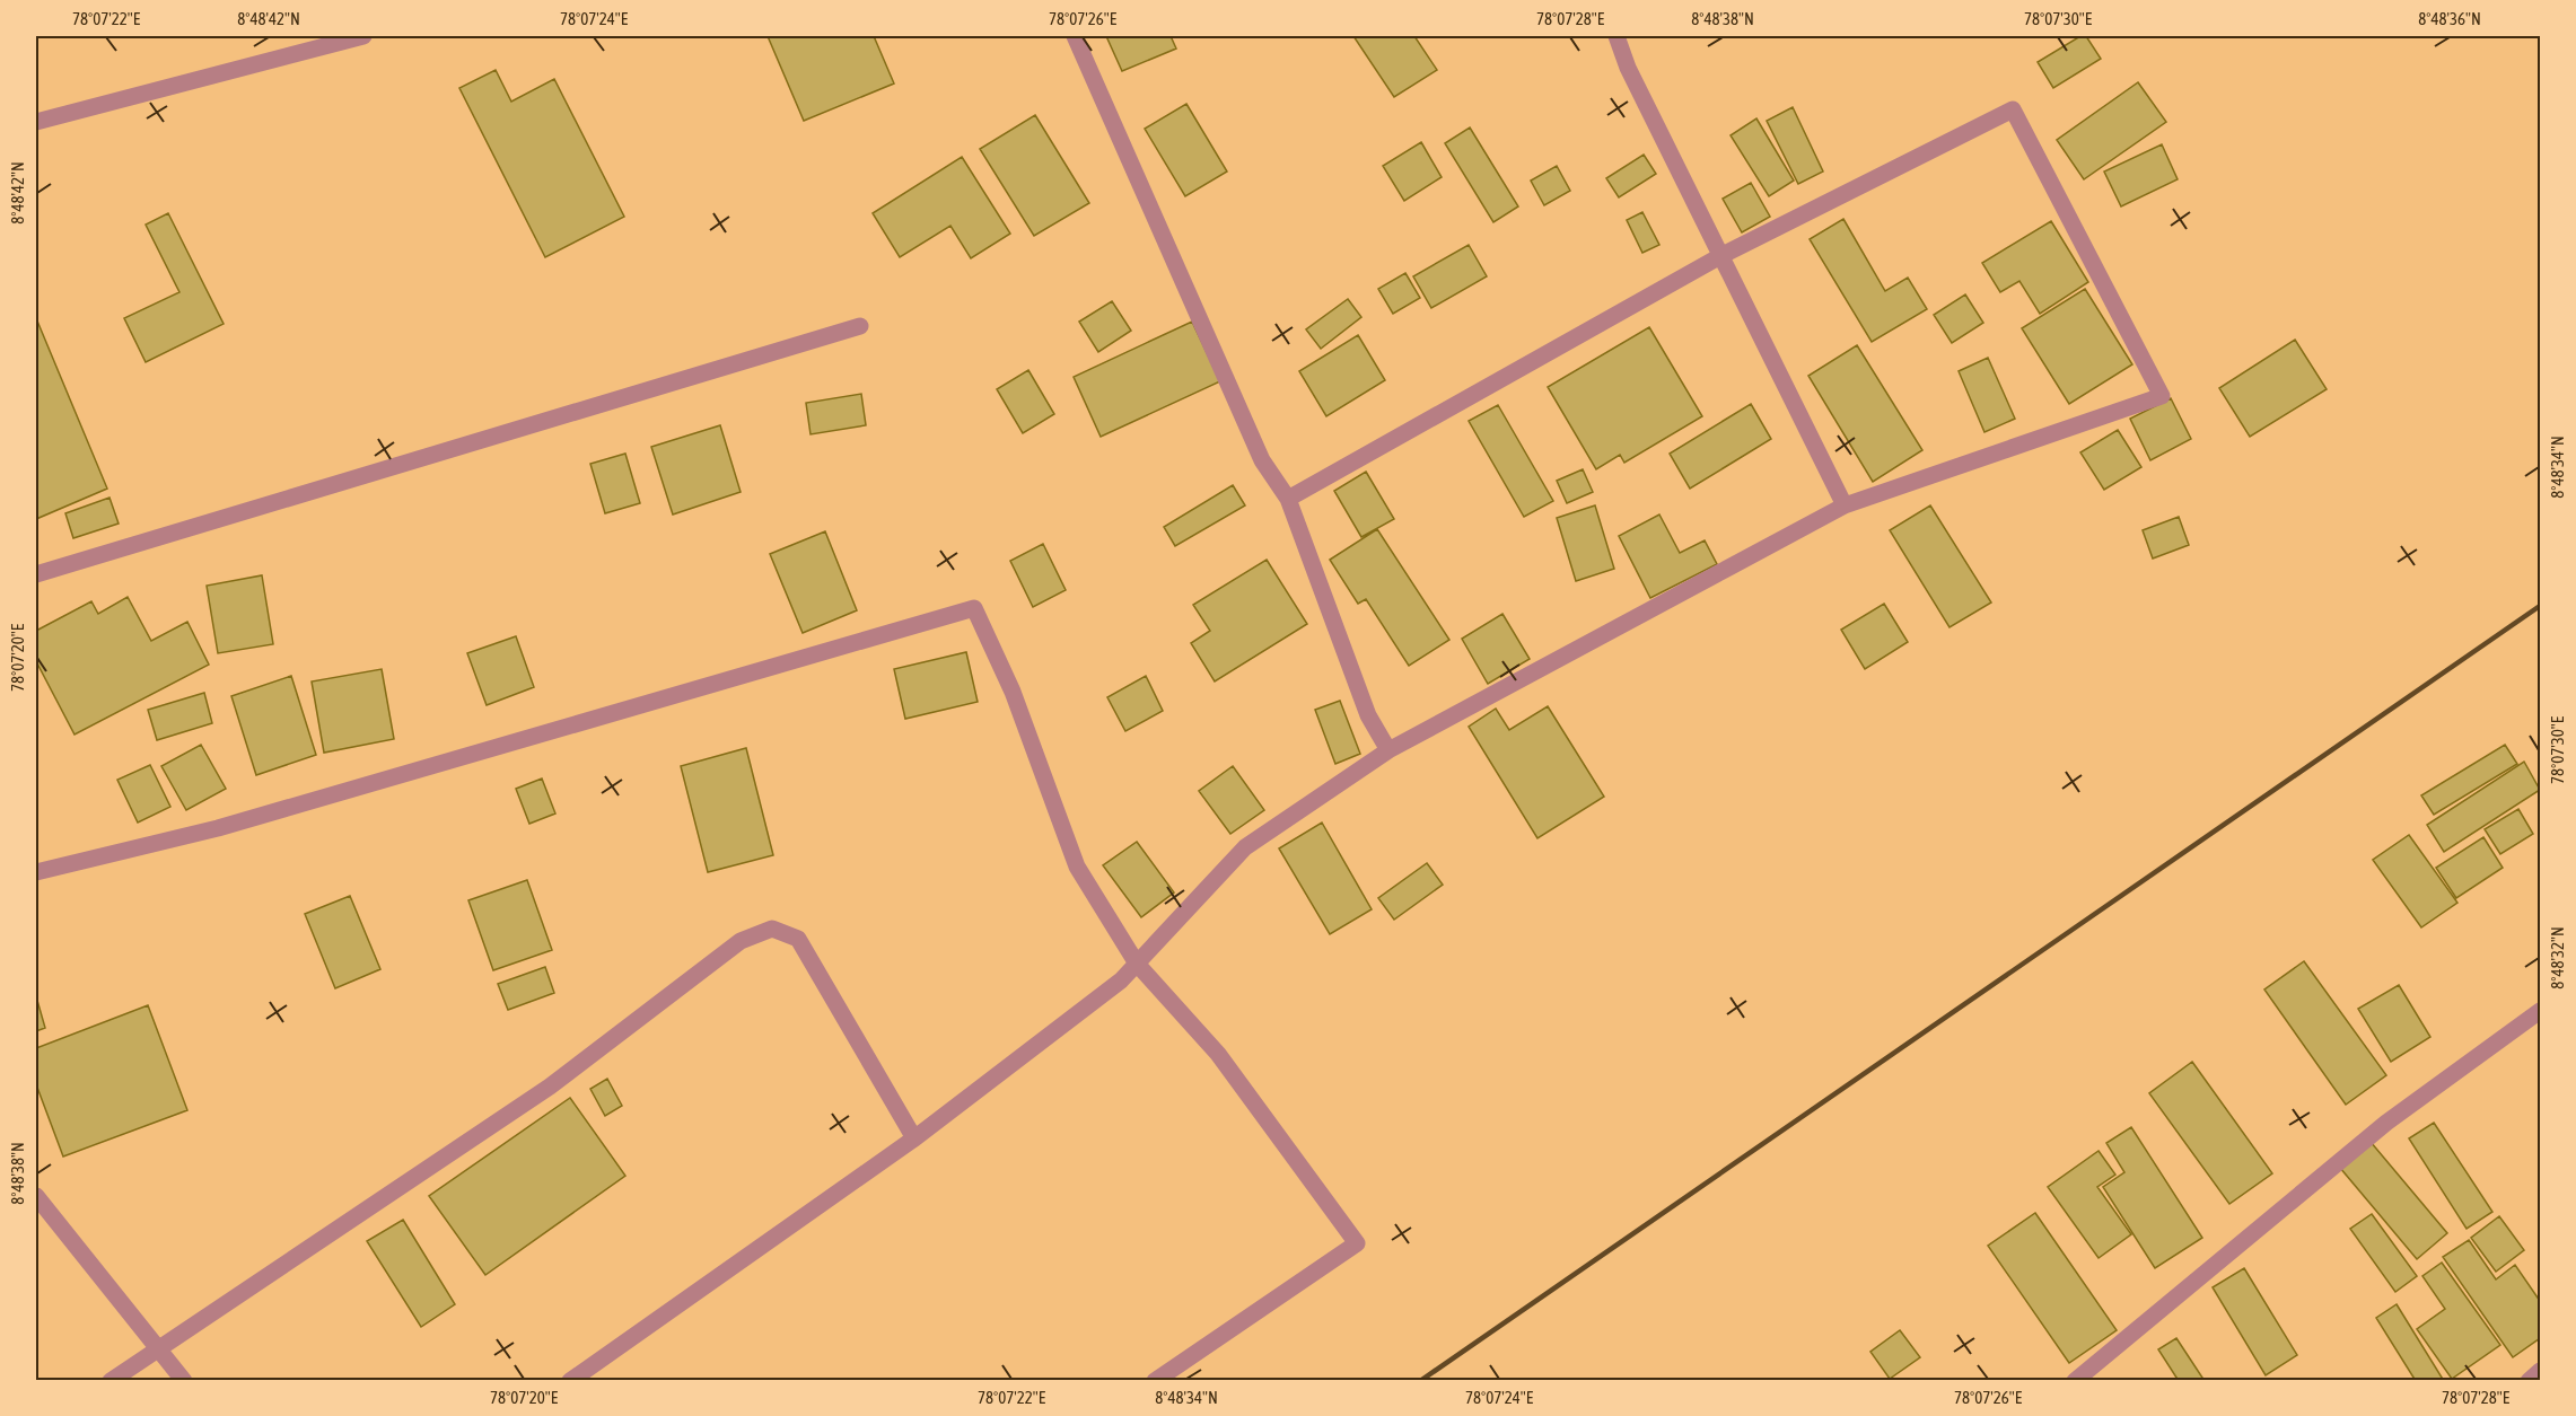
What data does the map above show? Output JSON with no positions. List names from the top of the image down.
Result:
{
  "coordinates": [
    "78°07'22\"E",
    "8°48'42\"N",
    "78°07'24\"E",
    "78°07'26\"E",
    "78°07'28\"E",
    "8°48'38\"N",
    "78°07'30\"E",
    "8°48'36\"N",
    "8°48'34\"N",
    "78°07'20\"E",
    "8°48'32\"N"
  ]
}
